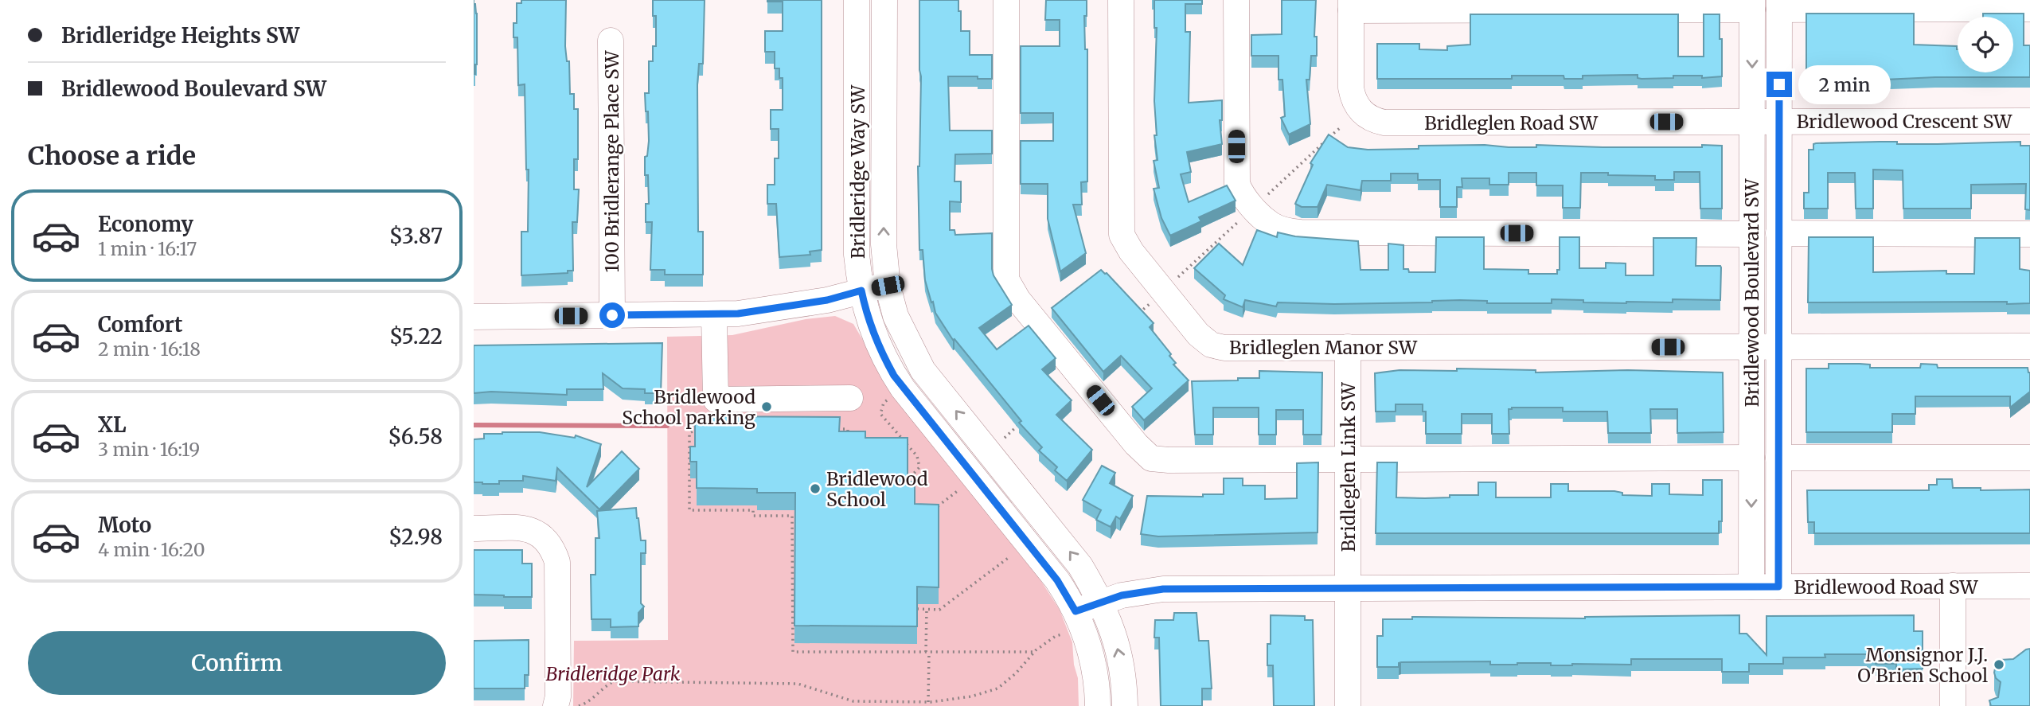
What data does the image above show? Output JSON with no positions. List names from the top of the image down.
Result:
{
  "streets": {
    "street": [
      "Bridlewood Crescent SW",
      "Bridleglen Road SW",
      "100 Bridlerange Place SW",
      "Bridleridge Way SW",
      "Bridlewood Boulevard SW",
      "Bridleglen Manor SW",
      "Bridleglen Link SW",
      "Bridlewood Road SW"
    ]
  },
  "crossings": [
    ["Bridlewood Crescent SW", "Bridleglen Road SW"],
    ["Bridlewood Crescent SW", "Bridlewood Boulevard SW"],
    ["Bridleglen Road SW", "Bridlewood Boulevard SW"],
    ["Bridleridge Way SW", "Bridlewood Road SW"],
    ["Bridlewood Boulevard SW", "Bridleglen Manor SW"],
    ["Bridlewood Boulevard SW", "Bridlewood Road SW"],
    ["Bridleglen Manor SW", "Bridleglen Link SW"],
    ["Bridleglen Link SW", "Bridlewood Road SW"]
  ],
  "parks": ["Bridleridge Park"],
  "places": ["Bridlewood School parking", "Bridlewood School", "Monsignor J.J. O'Brien School"],
  "page": {
    "banner": ["Bridleridge Heights SW", "Bridlewood Boulevard SW"],
    "bubble": "2 min",
    "heading": "Choose a ride",
    "list": [
      {
        "name": "Economy",
        "note": "1 min · 16:17",
        "value": "$3.87"
      },
      {
        "name": "Comfort",
        "note": "2 min · 16:18",
        "value": "$5.22"
      },
      {
        "name": "XL",
        "note": "3 min · 16:19",
        "value": "$6.58"
      },
      {
        "name": "Moto",
        "note": "4 min · 16:20",
        "value": "$2.98"
      }
    ],
    "buttons": "Confirm"
  }
}
